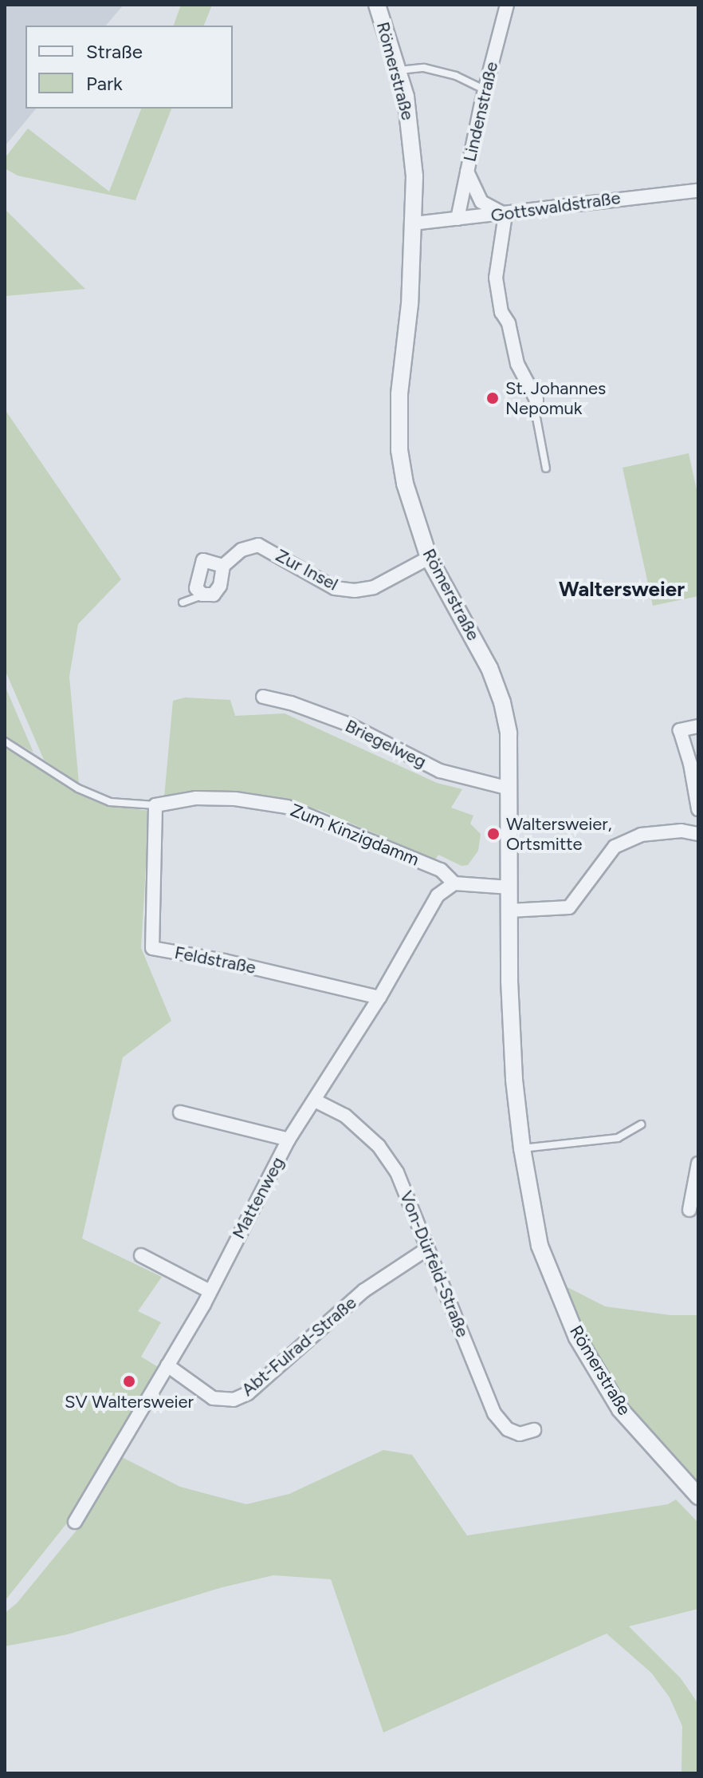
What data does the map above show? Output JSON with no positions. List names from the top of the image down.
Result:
{
  "streets": {
    "street": [
      "Römerstraße",
      "Lindenstraße",
      "Gottswaldstraße",
      "Zur Insel",
      "Briegelweg",
      "Zum Kinzigdamm",
      "Feldstraße",
      "Mattenweg",
      "Von-Dürfeld-Straße",
      "Abt-Fulrad-Straße"
    ]
  },
  "crossings": [
    ["Römerstraße", "Gottswaldstraße"],
    ["Römerstraße", "Zur Insel"],
    ["Römerstraße", "Briegelweg"],
    ["Lindenstraße", "Gottswaldstraße"],
    ["Zum Kinzigdamm", "Feldstraße"],
    ["Zum Kinzigdamm", "Mattenweg"],
    ["Feldstraße", "Mattenweg"],
    ["Mattenweg", "Von-Dürfeld-Straße"],
    ["Mattenweg", "Abt-Fulrad-Straße"],
    ["Von-Dürfeld-Straße", "Abt-Fulrad-Straße"]
  ],
  "districts": ["Waltersweier"],
  "places": ["St. Johannes Nepomuk", "Waltersweier, Ortsmitte", "SV Waltersweier"],
  "legend": ["Straße", "Park"]
}
